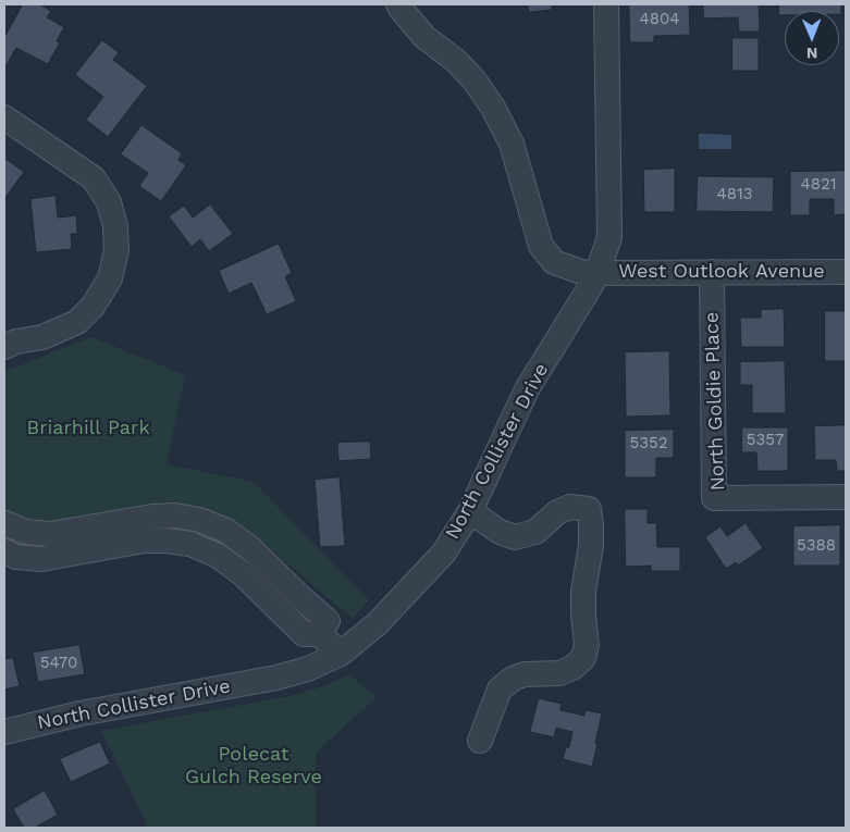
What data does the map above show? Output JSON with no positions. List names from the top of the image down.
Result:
{
  "streets": {
    "street": ["West Outlook Avenue", "North Goldie Place", "North Collister Drive"]
  },
  "crossings": [
    ["West Outlook Avenue", "North Goldie Place"],
    ["West Outlook Avenue", "North Collister Drive"]
  ],
  "parks": ["Briarhill Park", "Polecat Gulch Reserve"],
  "house_numbers": [
    "4804",
    "4821",
    "4813",
    "5357",
    "5352",
    "5388",
    "5470"
  ],
  "north": "bottom"
}
